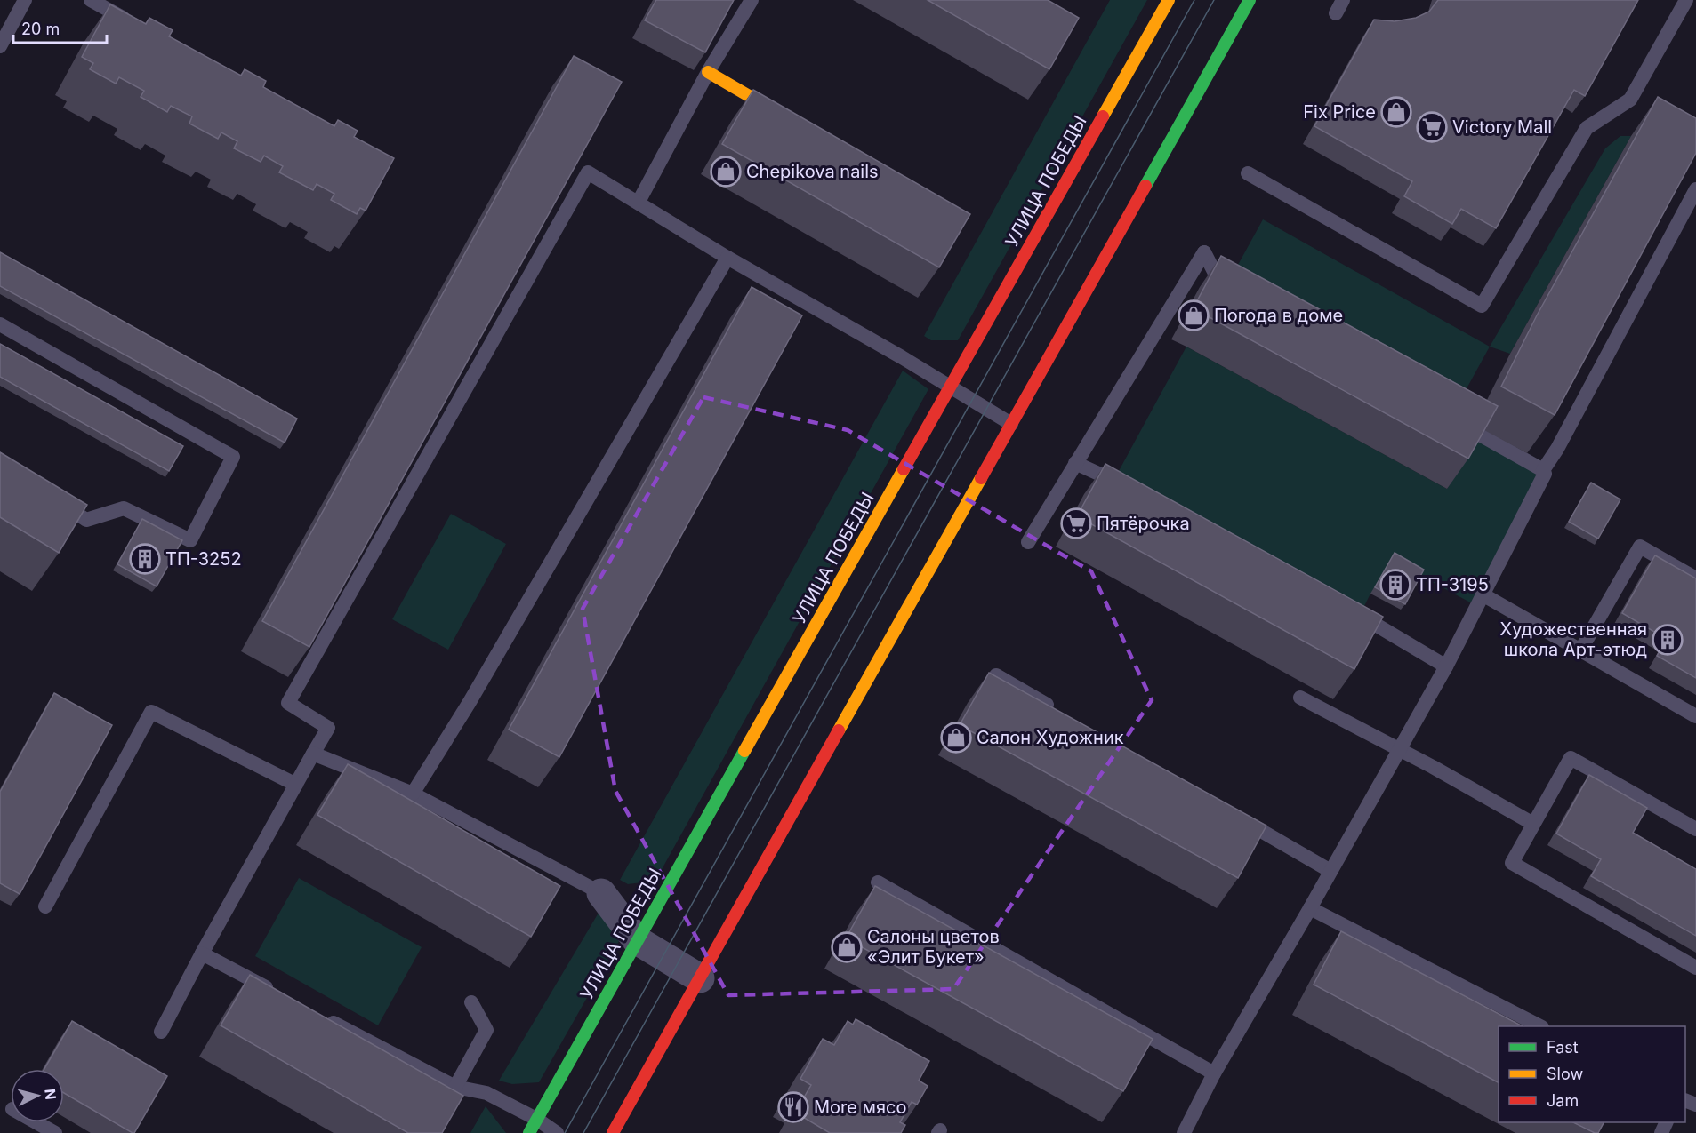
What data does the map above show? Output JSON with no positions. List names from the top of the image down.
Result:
{
  "streets": {
    "main road": ["УЛИЦА ПОБЕДЫ"]
  },
  "places": {
    "shop": [
      "Fix Price",
      "Chepikova nails",
      "Погода в доме",
      "Салон Художник",
      "Салоны цветов «Элит Букет»"
    ],
    "supermarket": ["Victory Mall", "Пятёрочка"],
    "building": ["ТП-3252", "ТП-3195", "Художественная школа Арт-этюд"],
    "restaurant": ["More мясо"]
  },
  "legend": ["Fast", "Slow", "Jam"],
  "scale_bar": "20 m",
  "north": "right"
}
